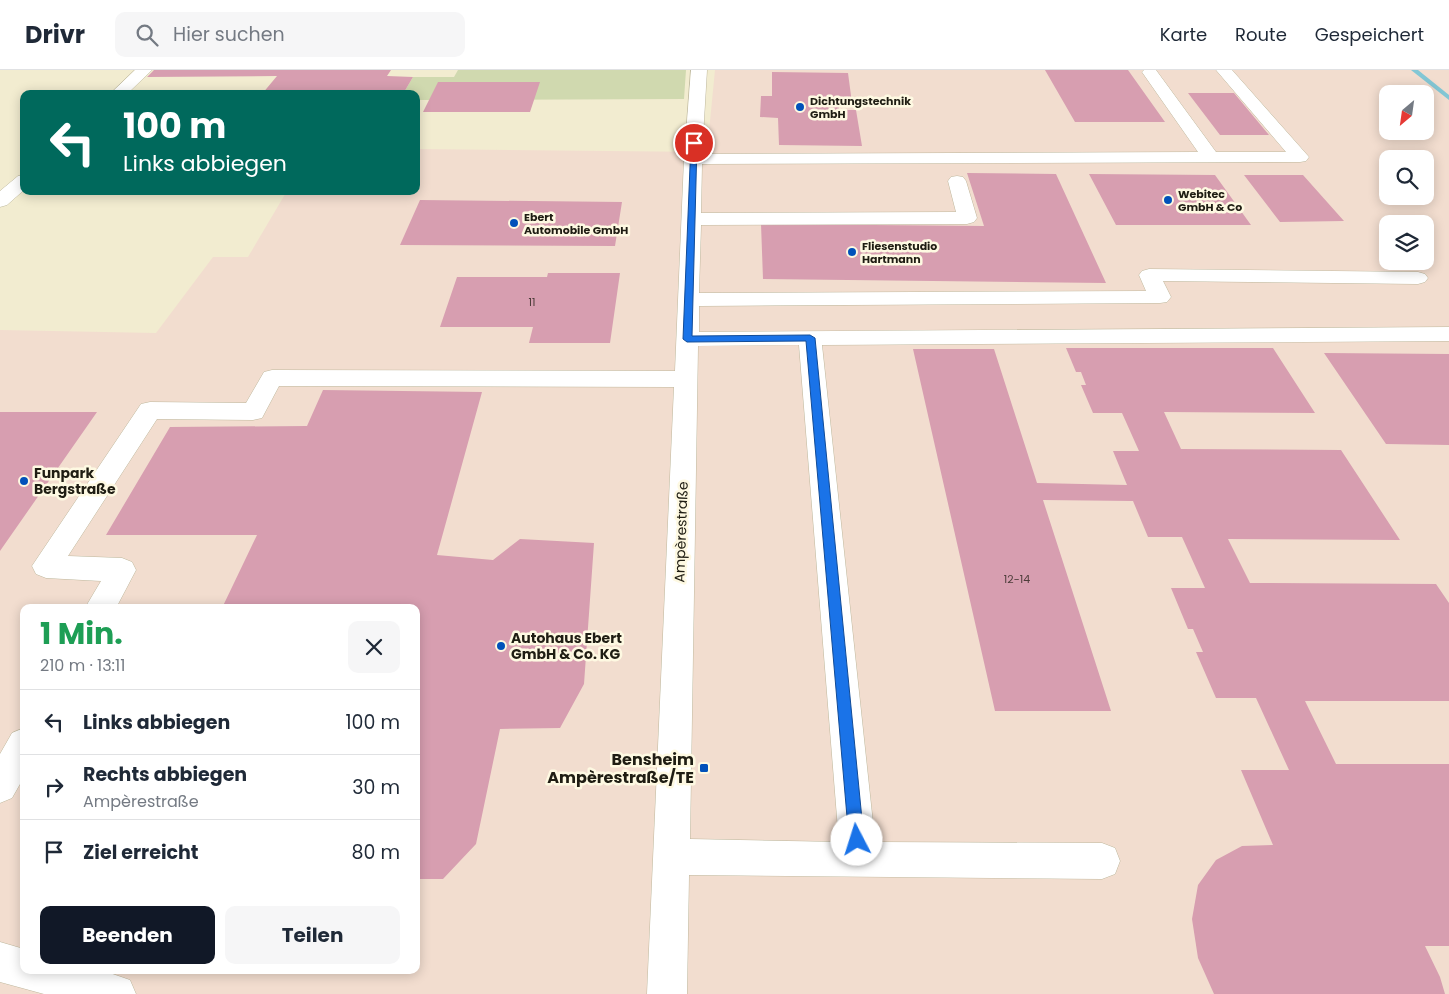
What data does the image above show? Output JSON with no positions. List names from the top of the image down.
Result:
{
  "streets": {
    "street": ["Ampèrestraße"]
  },
  "places": {
    "other": [
      "Dichtungstechnik GmbH",
      "Webitec GmbH & Co",
      "Ebert Automobile GmbH",
      "Fliesenstudio Hartmann",
      "Funpark Bergstraße",
      "Autohaus Ebert GmbH & Co. KG"
    ],
    "transit": ["Bensheim Ampèrestraße/TE"]
  },
  "house_numbers": ["11", "12-14"],
  "north": "bottom left",
  "page": {
    "header": "Drivr",
    "search": "Hier suchen",
    "nav": ["Karte", "Route", "Gespeichert"],
    "turn": ["100 m", "Links abbiegen"],
    "heading": ["1 Min.", "210 m · 13:11"],
    "list": [
      {
        "name": "Links abbiegen",
        "value": "100 m"
      },
      {
        "name": "Rechts abbiegen",
        "note": "Ampèrestraße",
        "value": "30 m"
      },
      {
        "name": "Ziel erreicht",
        "value": "80 m"
      }
    ],
    "buttons": ["Beenden", "Teilen"]
  }
}
